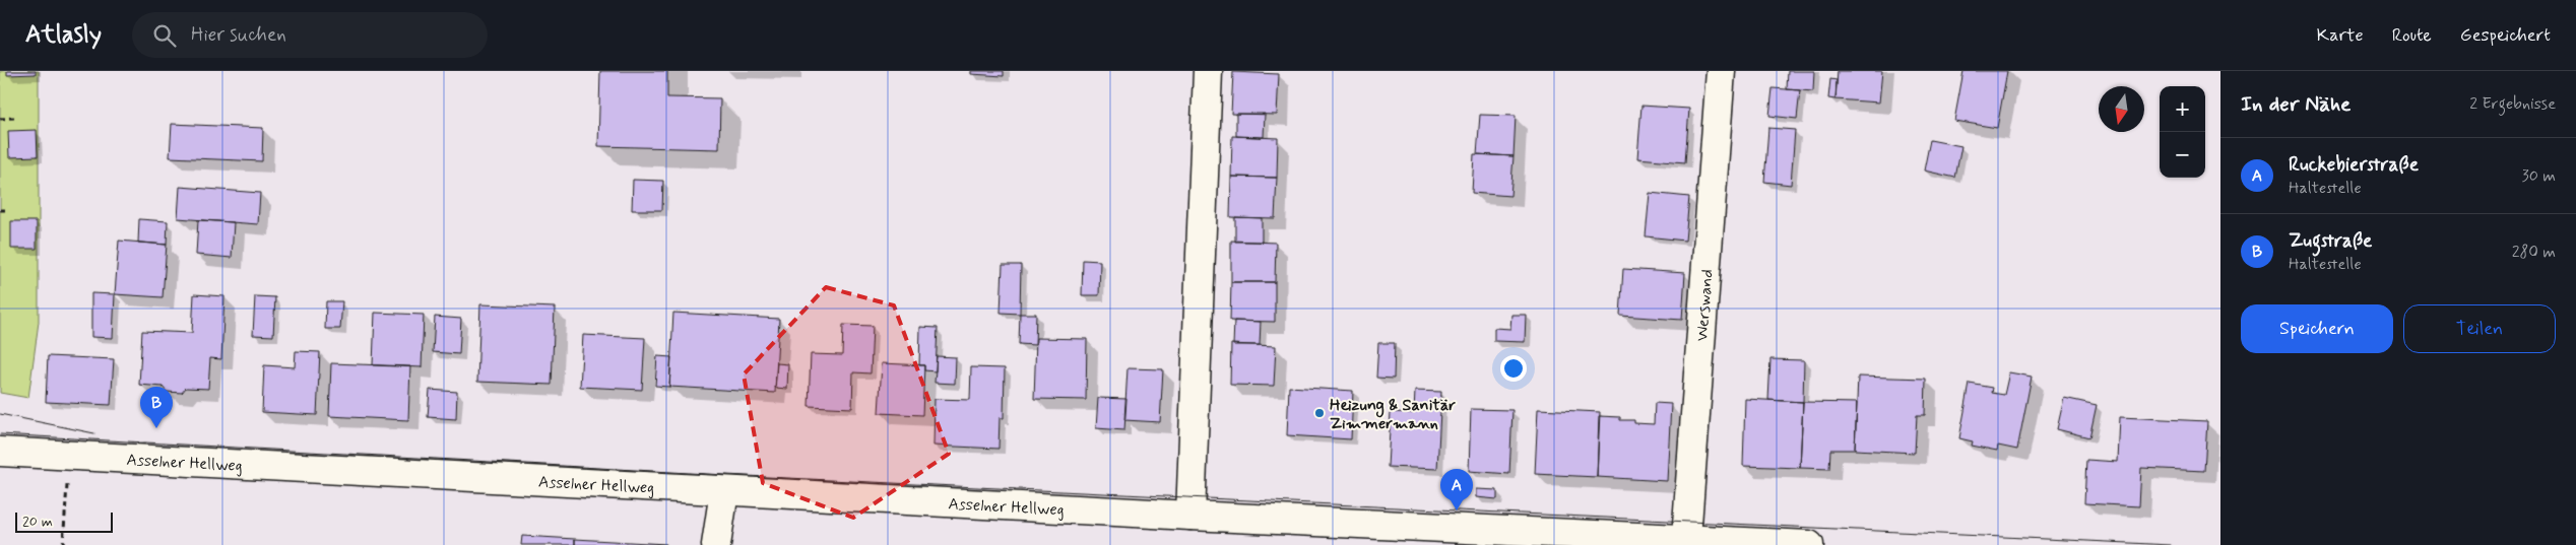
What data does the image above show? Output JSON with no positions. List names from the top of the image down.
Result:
{
  "streets": {
    "main road": ["Werswand", "Asselner Hellweg"]
  },
  "crossings": [
    ["Werswand", "Asselner Hellweg"]
  ],
  "places": ["Heizung & Sanitär Zimmermann"],
  "scale_bar": "20 m",
  "north": "bottom",
  "page": {
    "header": "Atlasly",
    "search": "Hier suchen",
    "nav": ["Karte", "Route", "Gespeichert"],
    "heading": ["In der Nähe", "2 Ergebnisse"],
    "map_buttons": ["+", "−"],
    "list": [
      {
        "mark": "A",
        "name": "Ruckebierstraße",
        "note": "Haltestelle",
        "value": "30 m"
      },
      {
        "mark": "B",
        "name": "Zugstraße",
        "note": "Haltestelle",
        "value": "280 m"
      }
    ],
    "buttons": ["Speichern", "Teilen"],
    "pins": ["B", "A"],
    "scale": "20 m"
  }
}
